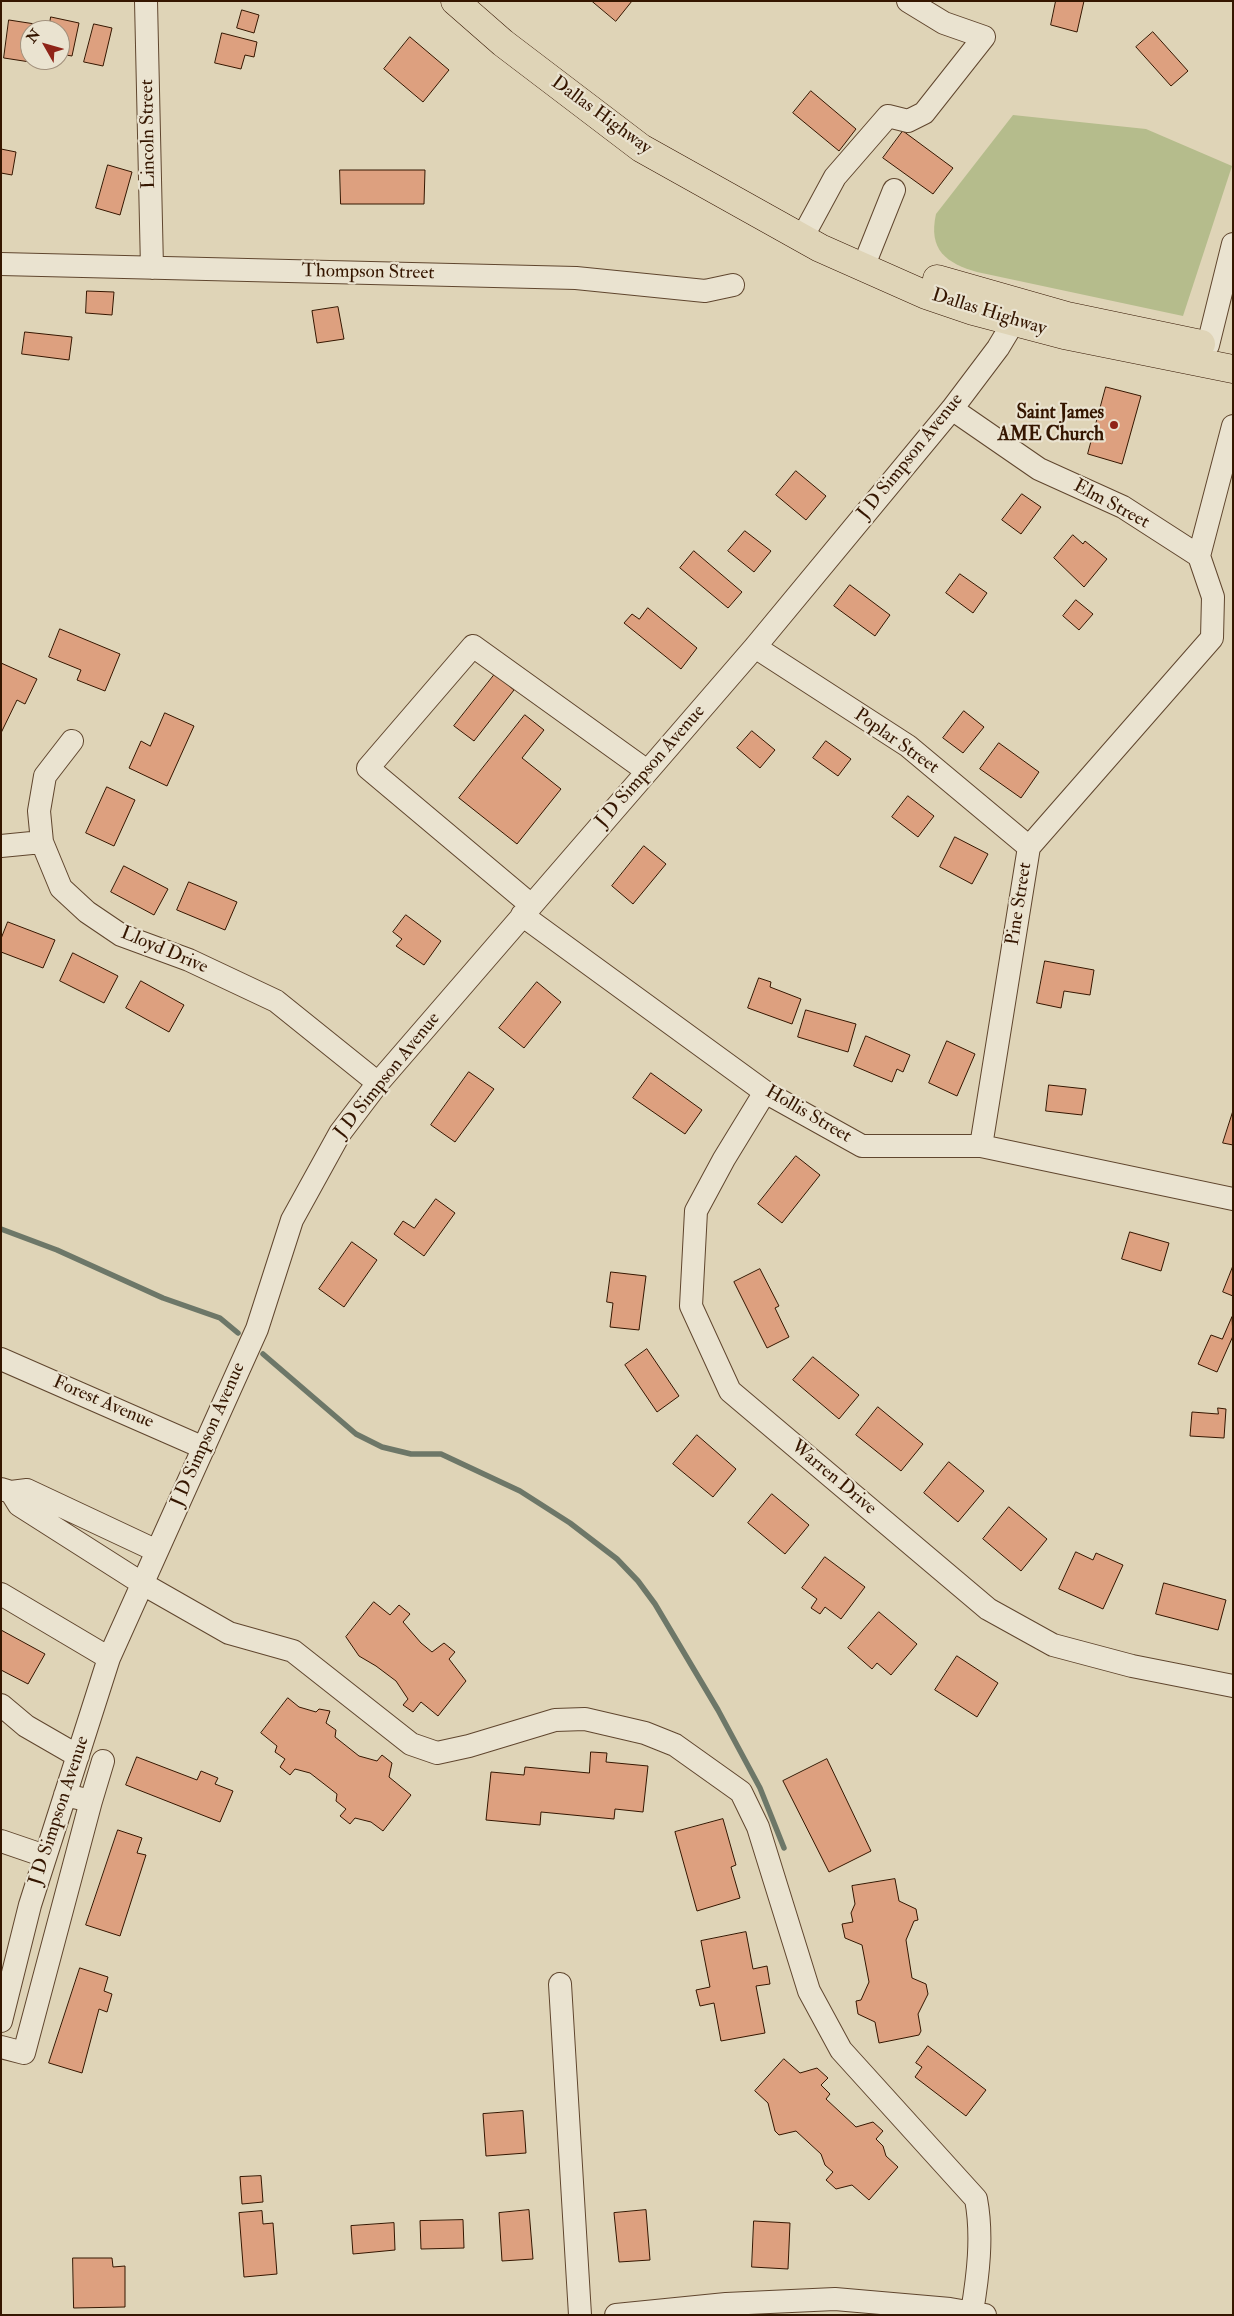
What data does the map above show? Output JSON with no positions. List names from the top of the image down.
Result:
{
  "streets": {
    "main road": ["Dallas Highway"],
    "street": [
      "Lincoln Street",
      "Thompson Street",
      "J D Simpson Avenue",
      "Elm Street",
      "Poplar Street",
      "Pine Street",
      "Lloyd Drive",
      "Hollis Street",
      "Forest Avenue",
      "Warren Drive"
    ]
  },
  "crossings": [
    ["Dallas Highway", "J D Simpson Avenue"],
    ["Lincoln Street", "Thompson Street"],
    ["J D Simpson Avenue", "Elm Street"],
    ["J D Simpson Avenue", "Poplar Street"],
    ["J D Simpson Avenue", "Lloyd Drive"],
    ["J D Simpson Avenue", "Hollis Street"],
    ["J D Simpson Avenue", "Forest Avenue"],
    ["Elm Street", "Pine Street"],
    ["Poplar Street", "Pine Street"],
    ["Pine Street", "Hollis Street"],
    ["Hollis Street", "Warren Drive"]
  ],
  "places": ["Saint James AME Church"],
  "north": "top left"
}
